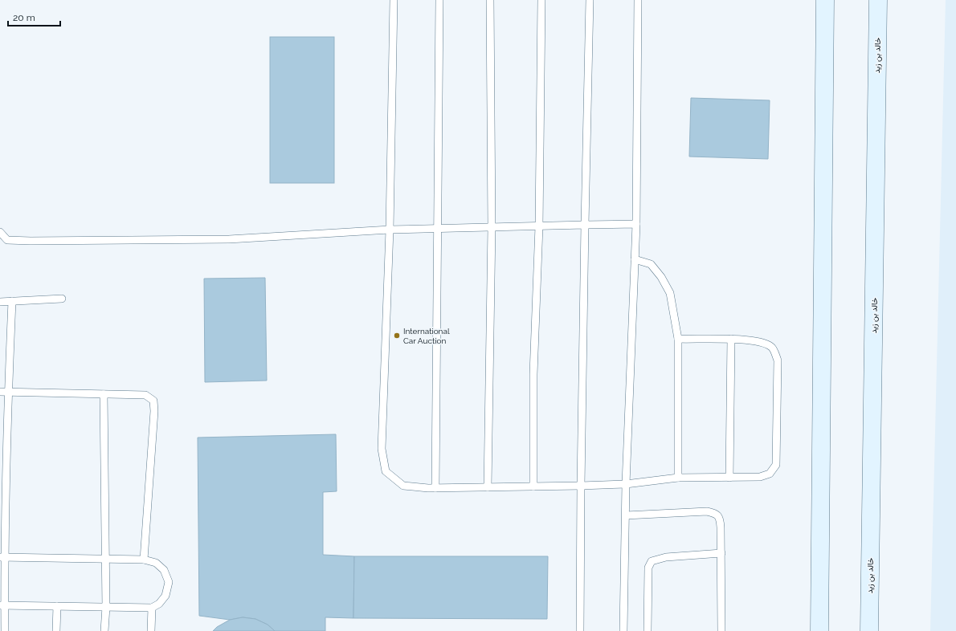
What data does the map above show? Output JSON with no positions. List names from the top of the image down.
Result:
{
  "streets": {
    "street": ["خالد بن زيد"]
  },
  "places": ["International Car Auction"],
  "scale_bar": "20 m"
}
